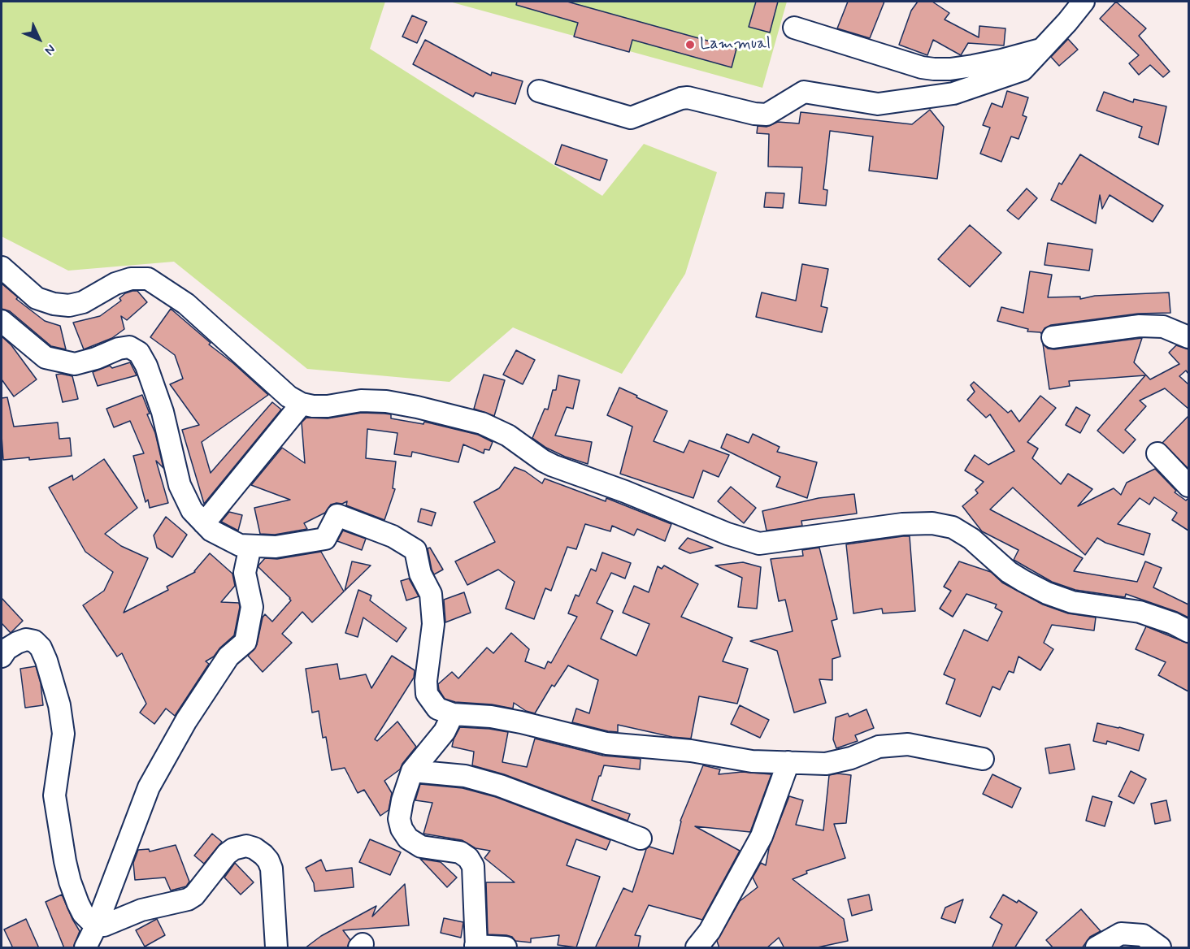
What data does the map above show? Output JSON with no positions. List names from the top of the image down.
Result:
{
  "places": ["Lammual"],
  "north": "bottom right"
}
